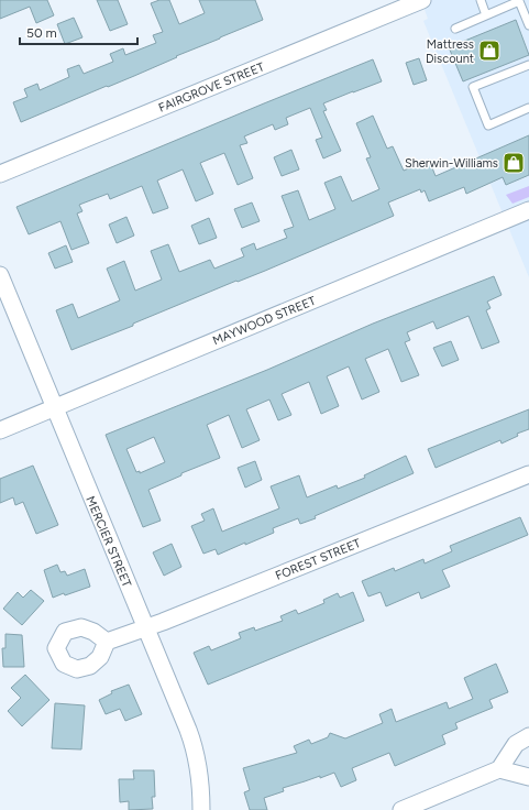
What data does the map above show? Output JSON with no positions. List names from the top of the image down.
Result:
{
  "streets": {
    "street": [
      "FAIRGROVE STREET",
      "MAYWOOD STREET",
      "MERCIER STREET",
      "FOREST STREET"
    ]
  },
  "crossings": [
    ["MAYWOOD STREET", "MERCIER STREET"],
    ["MERCIER STREET", "FOREST STREET"]
  ],
  "places": {
    "shop": ["Mattress Discount", "Sherwin-Williams"]
  },
  "scale_bar": "50 m"
}
